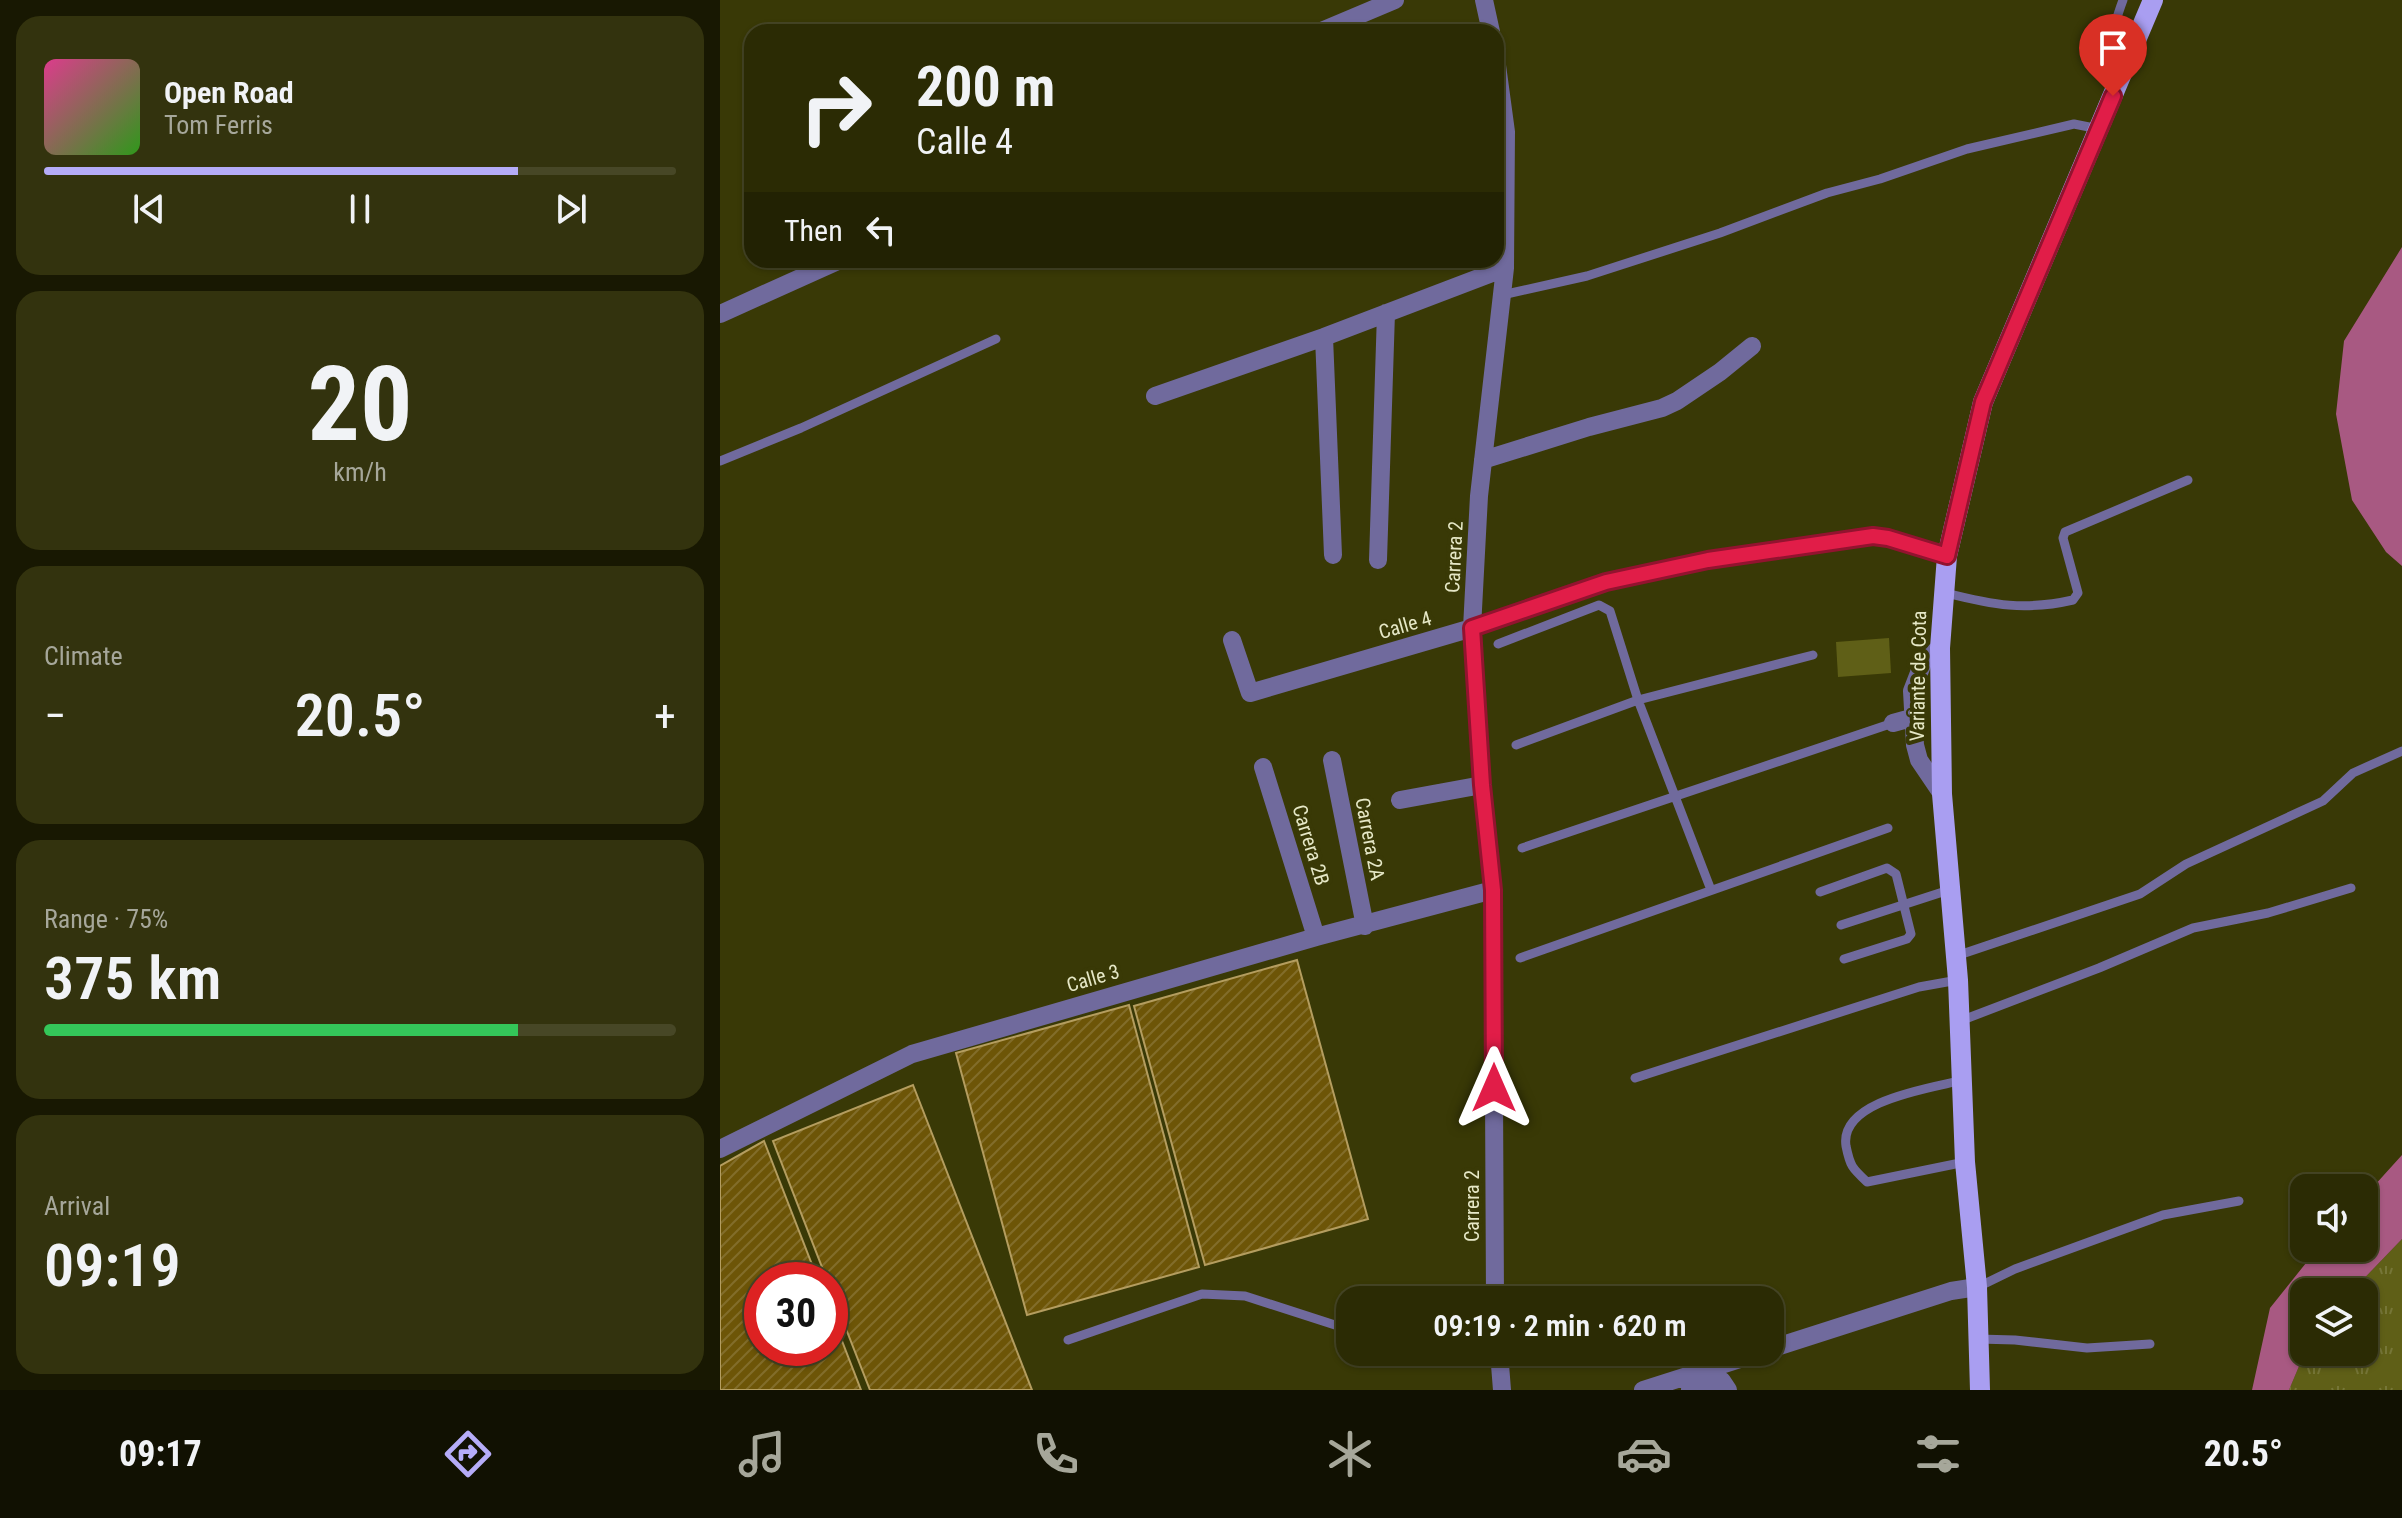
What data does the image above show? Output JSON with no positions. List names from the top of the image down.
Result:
{
  "streets": {
    "main road": ["Variante de Cota"],
    "street": [
      "Carrera 2",
      "Calle 4",
      "Carrera 2A",
      "Carrera 2B",
      "Calle 3"
    ]
  },
  "crossings": [
    ["Carrera 2", "Calle 4"],
    ["Carrera 2", "Calle 3"],
    ["Calle 4", "Variante de Cota"],
    ["Carrera 2A", "Calle 3"],
    ["Carrera 2B", "Calle 3"]
  ],
  "page": {
    "turn": ["200 m", "Calle 4"],
    "song": ["Open Road", "Tom Ferris"],
    "then": "Then",
    "tile": [
      ["20", "km/h"],
      "Climate",
      ["Range · 75%", "375 km"],
      ["Arrival", "09:19"]
    ],
    "heat": ["−", "20.5°", "+"],
    "limit": "30",
    "trip": "09:19 · 2 min · 620 m",
    "tabs": ["09:17", "20.5°"]
  }
}
